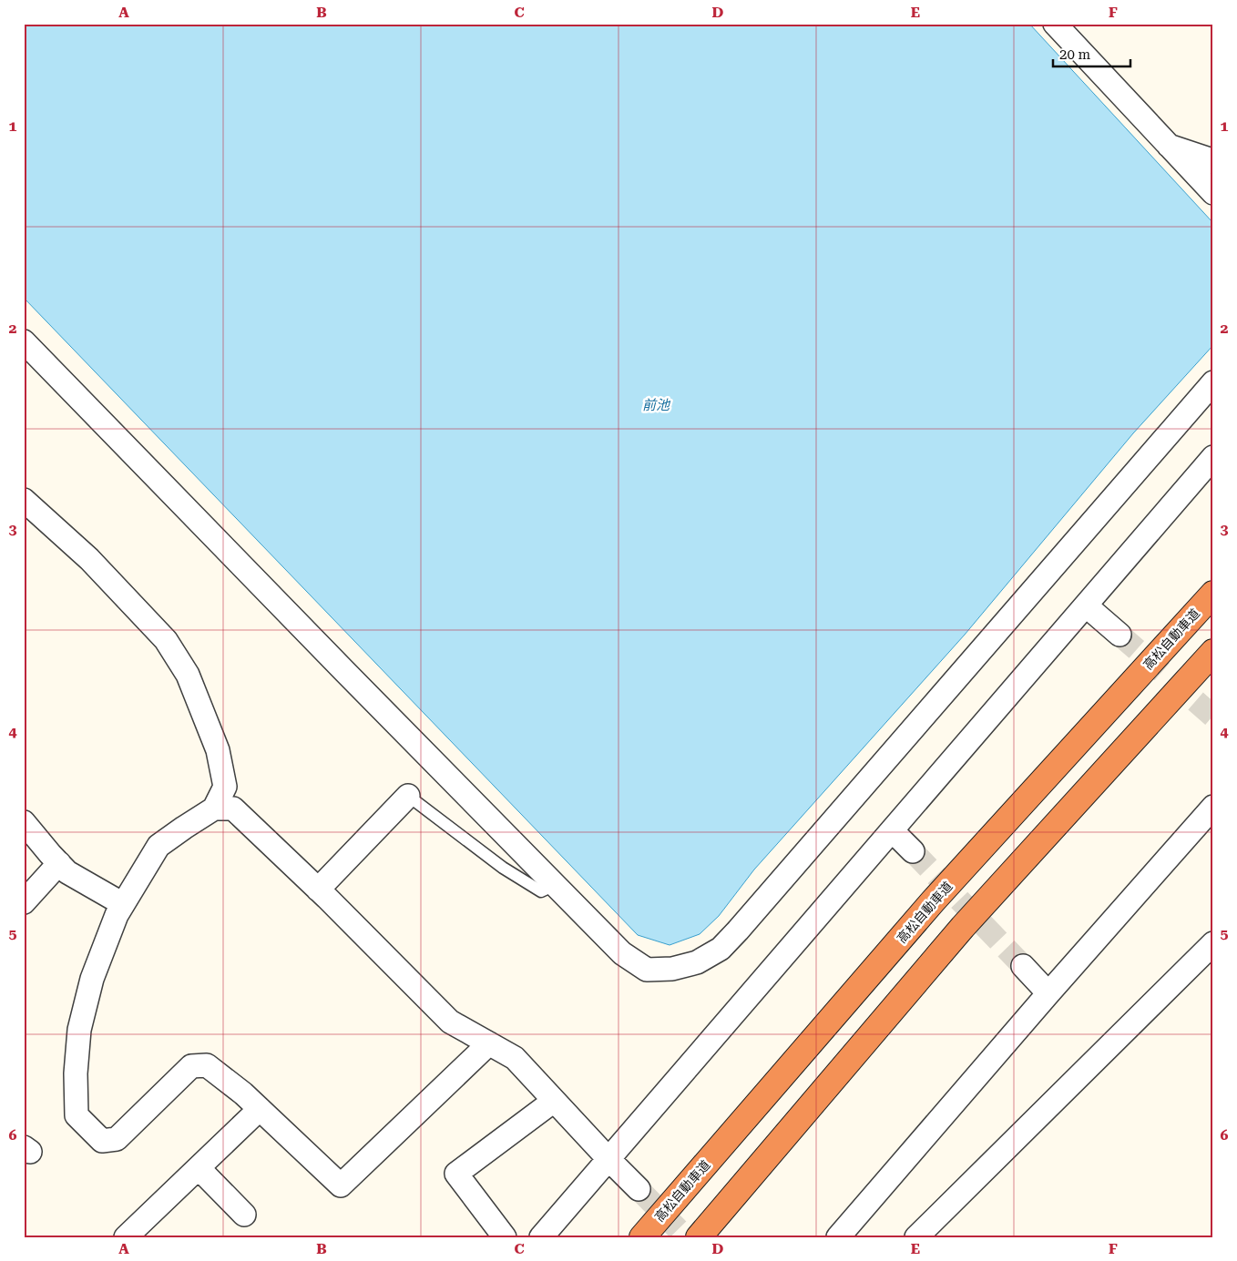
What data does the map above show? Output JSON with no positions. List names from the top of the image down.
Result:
{
  "streets": {
    "highway": ["高松自動車道"]
  },
  "water": ["前池"],
  "scale_bar": "20 m",
  "grid": {
    "columns": [
      "A",
      "B",
      "C",
      "D",
      "E",
      "F"
    ],
    "rows": [
      "1",
      "2",
      "3",
      "4",
      "5",
      "6"
    ]
  }
}
